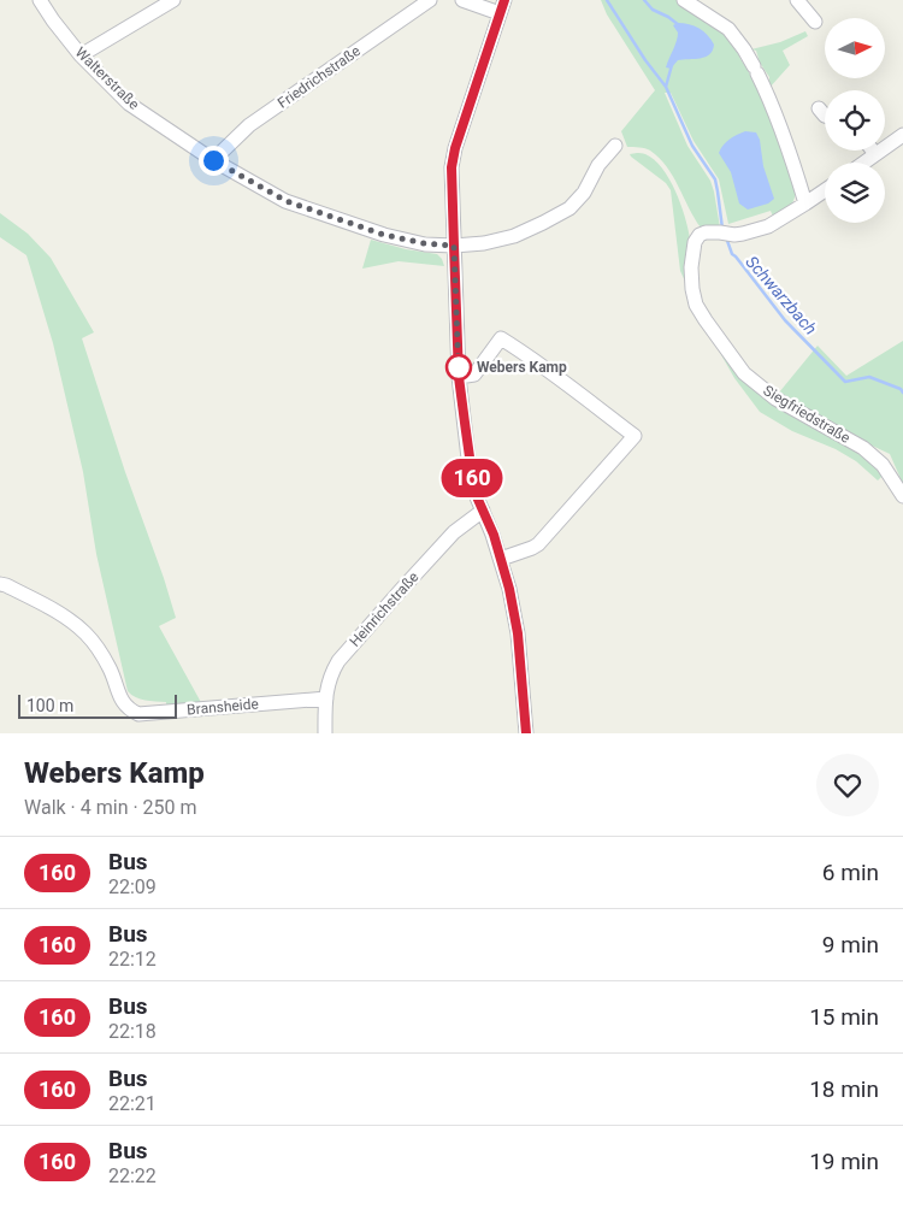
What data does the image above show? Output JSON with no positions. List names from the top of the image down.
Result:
{
  "streets": {
    "street": [
      "Friedrichstraße",
      "Walterstraße",
      "Siegfriedstraße",
      "Heinrichstraße",
      "Bransheide"
    ]
  },
  "crossings": [
    ["Friedrichstraße", "Walterstraße"],
    ["Heinrichstraße", "Bransheide"]
  ],
  "water": ["Schwarzbach"],
  "places": ["Webers Kamp"],
  "lines": ["bus line 160"],
  "scale_bar": "100 m",
  "north": "right",
  "page": {
    "on_map": "160",
    "scale": "100 m",
    "heading": ["Webers Kamp", "Walk · 4 min · 250 m"],
    "list": [
      {
        "mark": "160",
        "name": "Bus",
        "note": "22:09",
        "value": "6 min"
      },
      {
        "mark": "160",
        "name": "Bus",
        "note": "22:12",
        "value": "9 min"
      },
      {
        "mark": "160",
        "name": "Bus",
        "note": "22:18",
        "value": "15 min"
      },
      {
        "mark": "160",
        "name": "Bus",
        "note": "22:21",
        "value": "18 min"
      },
      {
        "mark": "160",
        "name": "Bus",
        "note": "22:22",
        "value": "19 min"
      }
    ]
  }
}
